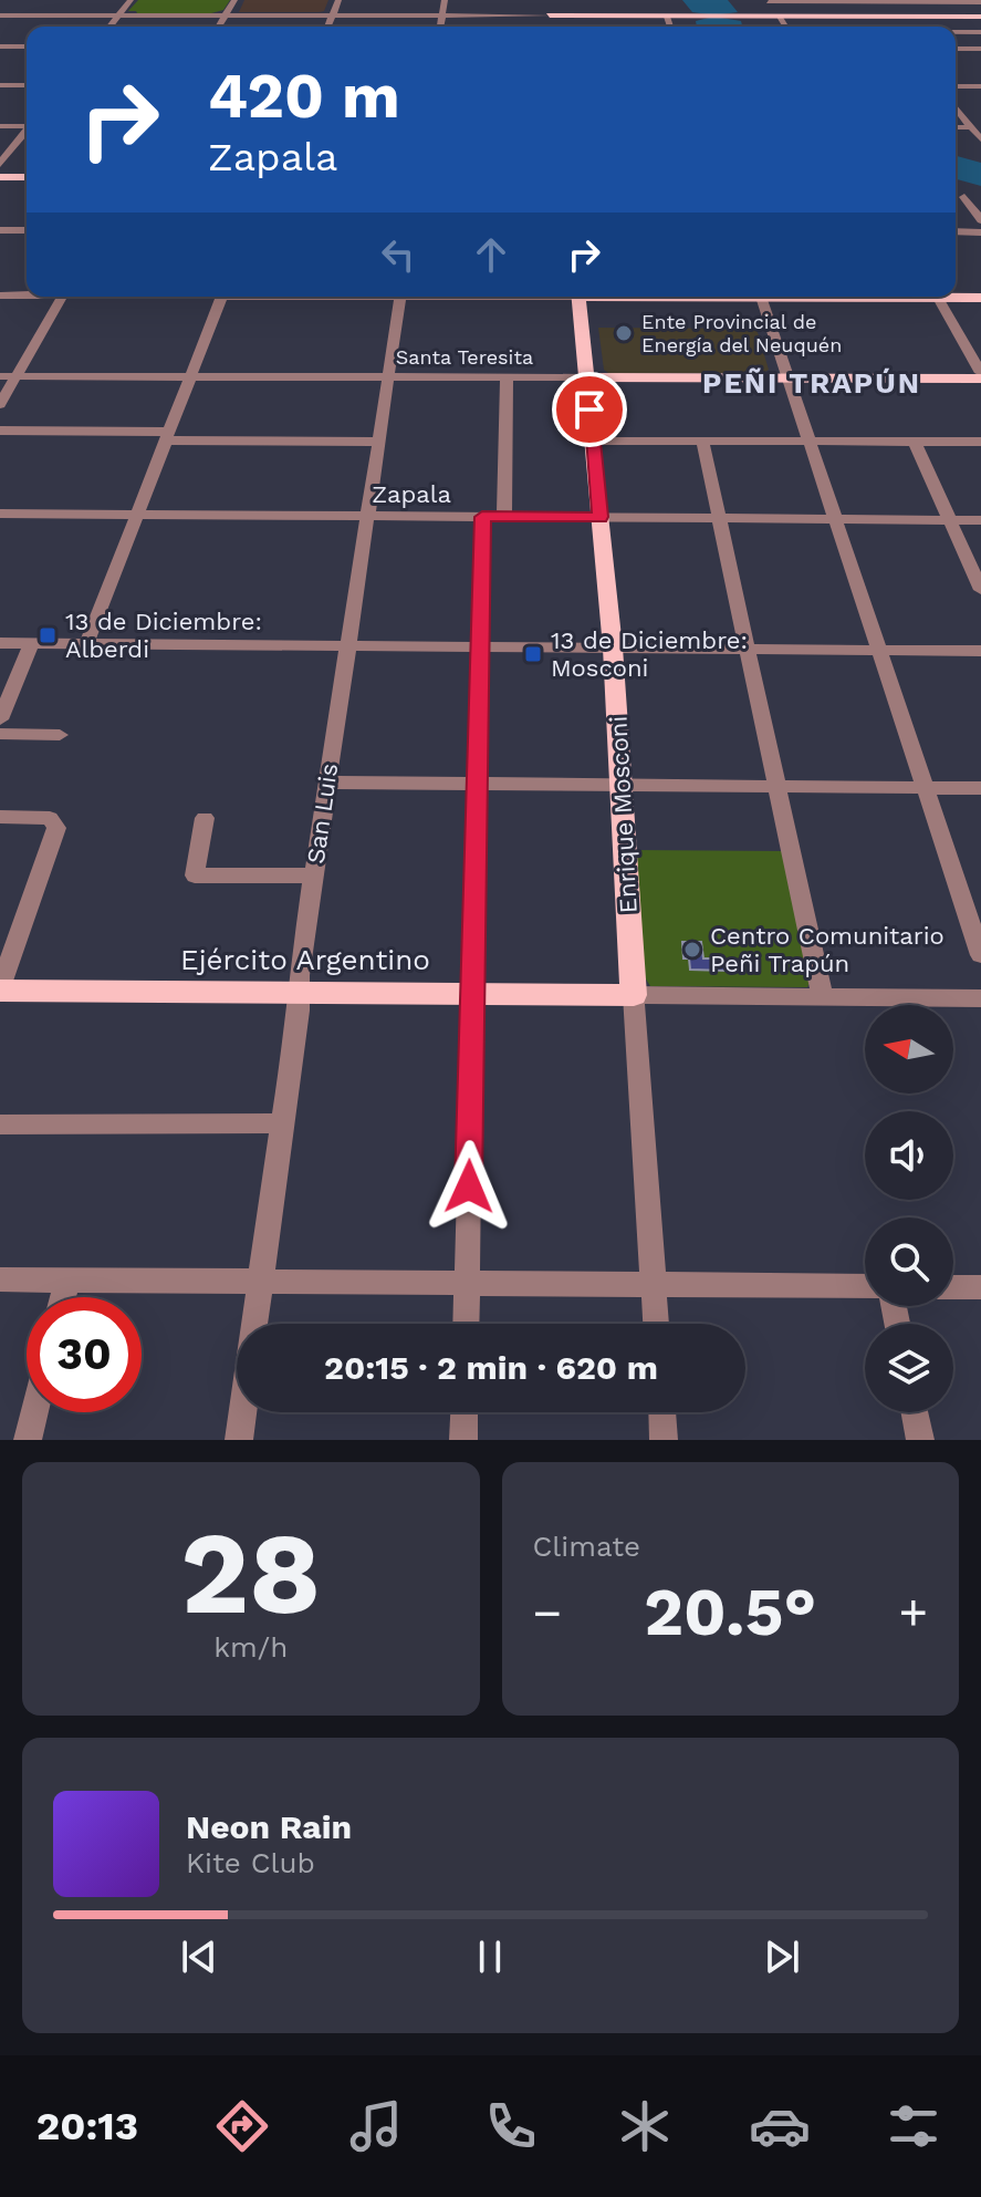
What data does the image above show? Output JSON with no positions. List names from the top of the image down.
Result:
{
  "streets": {
    "main road": ["Santa Teresita", "Enrique Mosconi", "Ejército Argentino"],
    "street": ["Zapala", "San Luis"]
  },
  "crossings": [
    ["Santa Teresita", "San Luis"],
    ["Santa Teresita", "Enrique Mosconi"],
    ["Zapala", "San Luis"],
    ["Zapala", "Enrique Mosconi"],
    ["San Luis", "Ejército Argentino"],
    ["Enrique Mosconi", "Ejército Argentino"]
  ],
  "districts": ["PEÑI TRAPÚN"],
  "places": {
    "other": ["Ente Provincial de Energía del Neuquén", "Centro Comunitario Peñi Trapún"],
    "transit": ["13 de Diciembre: Alberdi", "13 de Diciembre: Mosconi"]
  },
  "north": "left",
  "page": {
    "turn": ["420 m", "Zapala"],
    "limit": "30",
    "trip": "20:15 · 2 min · 620 m",
    "tile": [
      ["28", "km/h"],
      "Climate"
    ],
    "heat": ["−", "20.5°", "+"],
    "song": ["Neon Rain", "Kite Club"],
    "tabs": "20:13"
  }
}
